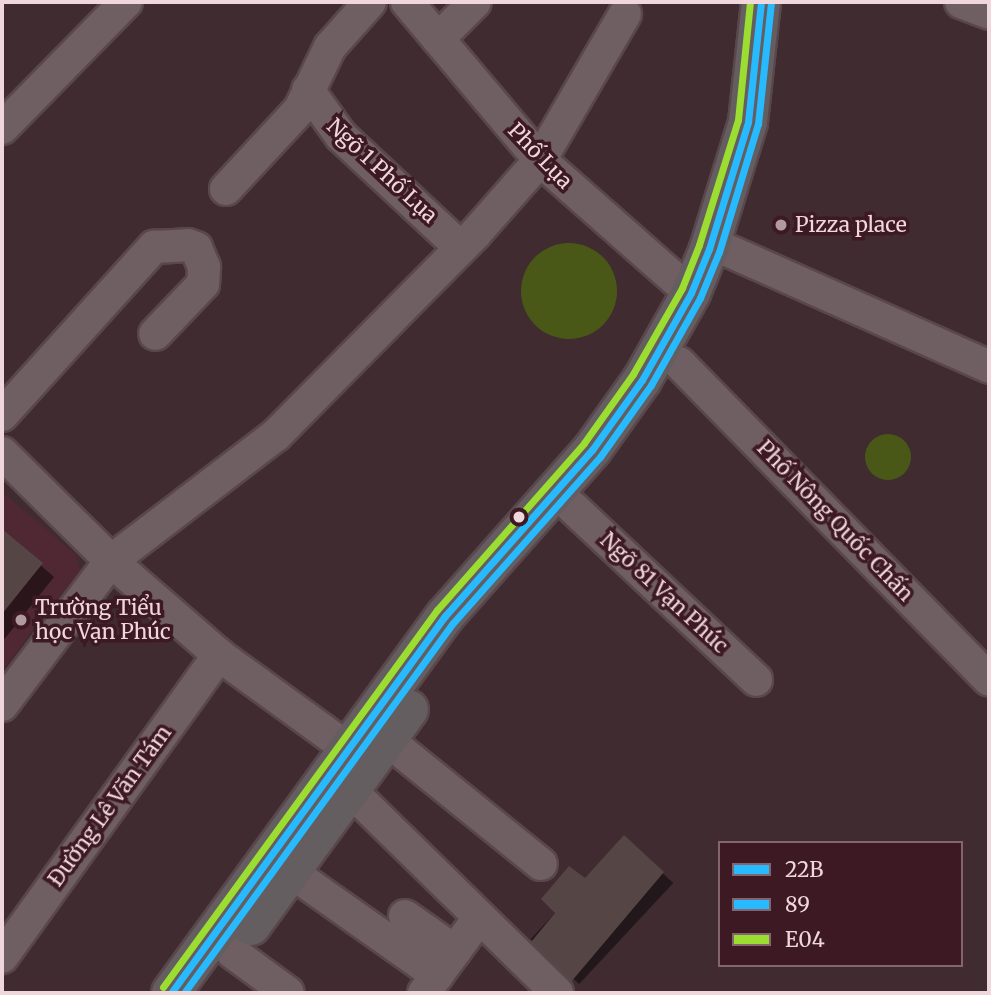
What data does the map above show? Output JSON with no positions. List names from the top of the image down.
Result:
{
  "streets": {
    "street": [
      "Phố Lụa",
      "Ngõ 1 Phố Lụa",
      "Phố Nông Quốc Chấn",
      "Ngõ 81 Vạn Phúc",
      "Đường Lê Văn Tám"
    ]
  },
  "places": ["Pizza place", "Trường Tiểu học Vạn Phúc"],
  "lines": ["transit line 22B", "transit line E04", "transit line 89"],
  "legend": ["22B", "89", "E04"]
}
